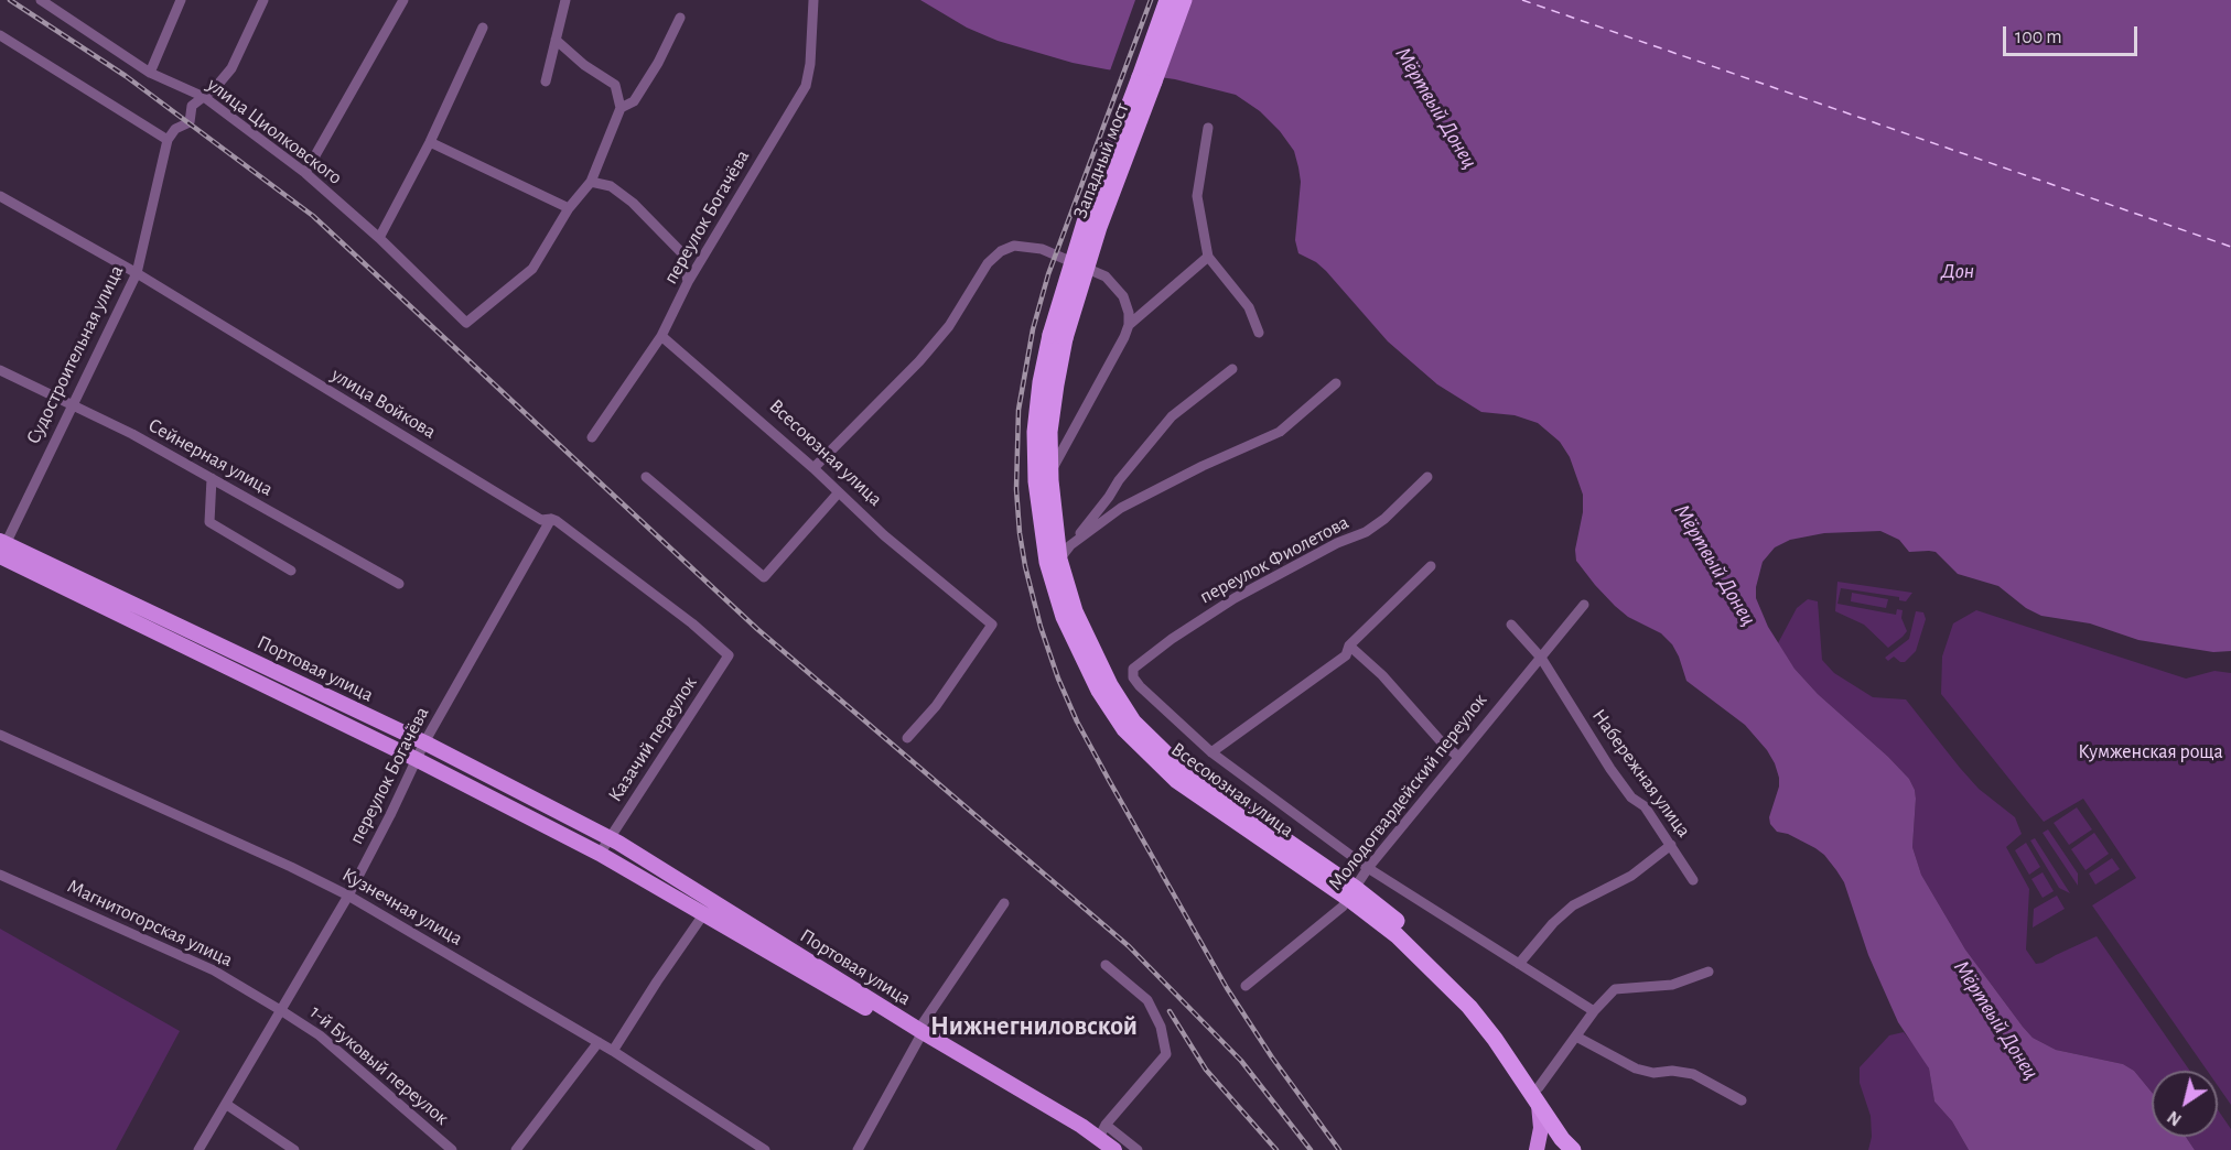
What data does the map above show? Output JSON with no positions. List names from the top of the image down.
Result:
{
  "streets": {
    "highway": ["Западный мост", "Всесоюзная улица"],
    "main road": ["Портовая улица"],
    "street": [
      "улица Циолковского",
      "переулок Богачёва",
      "Судостроительная улица",
      "улица Войкова",
      "Сейнерная улица",
      "переулок Фиолетова",
      "Казачий переулок",
      "Набережная улица",
      "Молодогвардейский переулок",
      "Кузнечная улица",
      "Магнитогорская улица",
      "1-й Буковый переулок"
    ]
  },
  "crossings": [
    ["Западный мост", "Всесоюзная улица"],
    ["переулок Богачёва", "улица Войкова"],
    ["переулок Богачёва", "Всесоюзная улица"],
    ["переулок Богачёва", "Портовая улица"],
    ["переулок Богачёва", "Кузнечная улица"],
    ["переулок Богачёва", "Магнитогорская улица"],
    ["переулок Богачёва", "1-й Буковый переулок"],
    ["Судостроительная улица", "улица Войкова"],
    ["Судостроительная улица", "Сейнерная улица"],
    ["Судостроительная улица", "Портовая улица"],
    ["улица Войкова", "Казачий переулок"],
    ["Всесоюзная улица", "Молодогвардейский переулок"],
    ["Портовая улица", "Казачий переулок"],
    ["Набережная улица", "Молодогвардейский переулок"],
    ["Магнитогорская улица", "1-й Буковый переулок"]
  ],
  "districts": ["Нижнегниловской"],
  "water": ["Мёртвый Донец", "Дон"],
  "parks": ["Кумженская роща"],
  "scale_bar": "100 m",
  "north": "bottom left"
}
